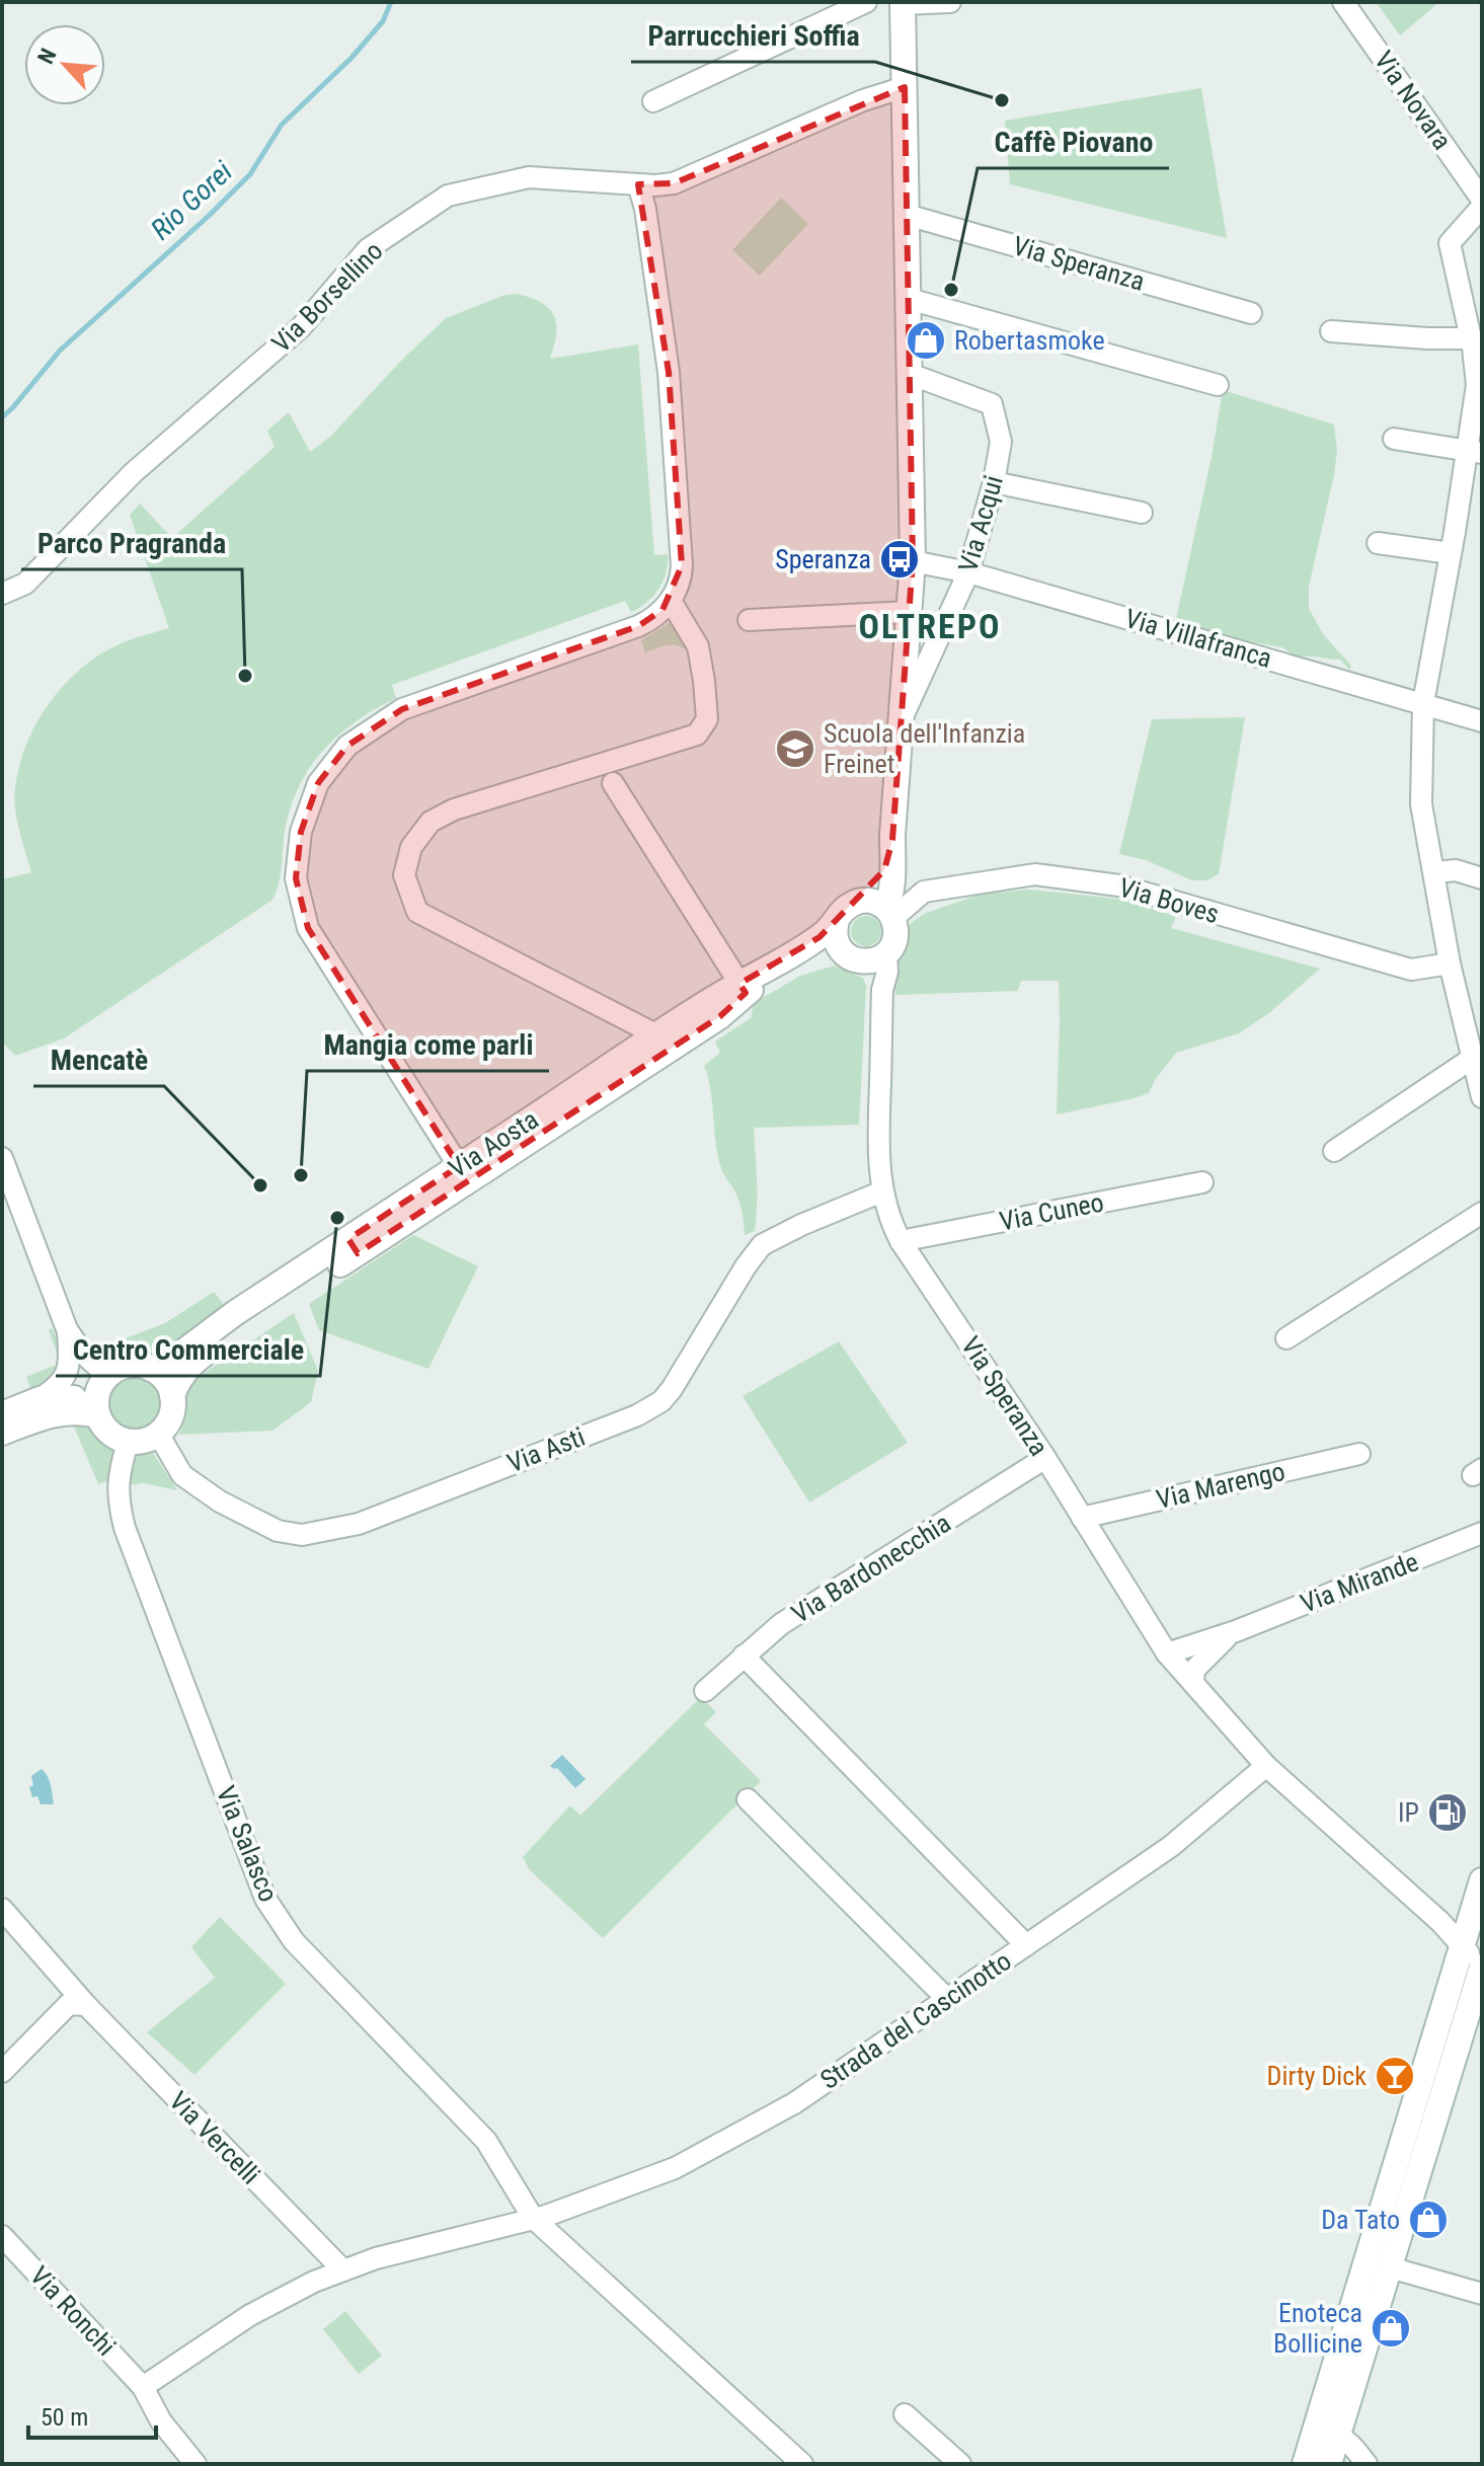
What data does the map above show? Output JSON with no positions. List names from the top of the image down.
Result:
{
  "streets": {
    "street": [
      "Via Novara",
      "Via Speranza",
      "Via Borsellino",
      "Via Acqui",
      "Via Villafranca",
      "Via Boves",
      "Via Aosta",
      "Via Cuneo",
      "Via Asti",
      "Via Marengo",
      "Via Bardonecchia",
      "Via Mirande",
      "Via Salasco",
      "Strada del Cascinotto",
      "Via Vercelli",
      "Via Ronchi"
    ]
  },
  "crossings": [
    ["Via Speranza", "Via Boves"],
    ["Via Speranza", "Via Aosta"],
    ["Via Speranza", "Via Cuneo"],
    ["Via Speranza", "Via Asti"],
    ["Via Speranza", "Via Marengo"],
    ["Via Speranza", "Via Bardonecchia"],
    ["Via Speranza", "Via Mirande"],
    ["Via Speranza", "Strada del Cascinotto"],
    ["Via Acqui", "Via Villafranca"],
    ["Via Boves", "Via Aosta"],
    ["Via Aosta", "Via Asti"],
    ["Via Aosta", "Via Salasco"],
    ["Via Asti", "Via Salasco"],
    ["Via Salasco", "Strada del Cascinotto"],
    ["Strada del Cascinotto", "Via Vercelli"],
    ["Strada del Cascinotto", "Via Ronchi"]
  ],
  "districts": ["OLTREPO"],
  "water": ["Rio Gorei"],
  "places": {
    "other": [
      "Parrucchieri Soffia",
      "Caffè Piovano",
      "Parco Pragranda",
      "Mangia come parli",
      "Mencatè",
      "Centro Commerciale"
    ],
    "shop": ["Robertasmoke", "Da Tato", "Enoteca Bollicine"],
    "bus stop": ["Speranza"],
    "school or university": ["Scuola dell'Infanzia Freinet"],
    "fuel station": ["IP"],
    "bar": ["Dirty Dick"]
  },
  "scale_bar": "50 m",
  "north": "top left"
}
